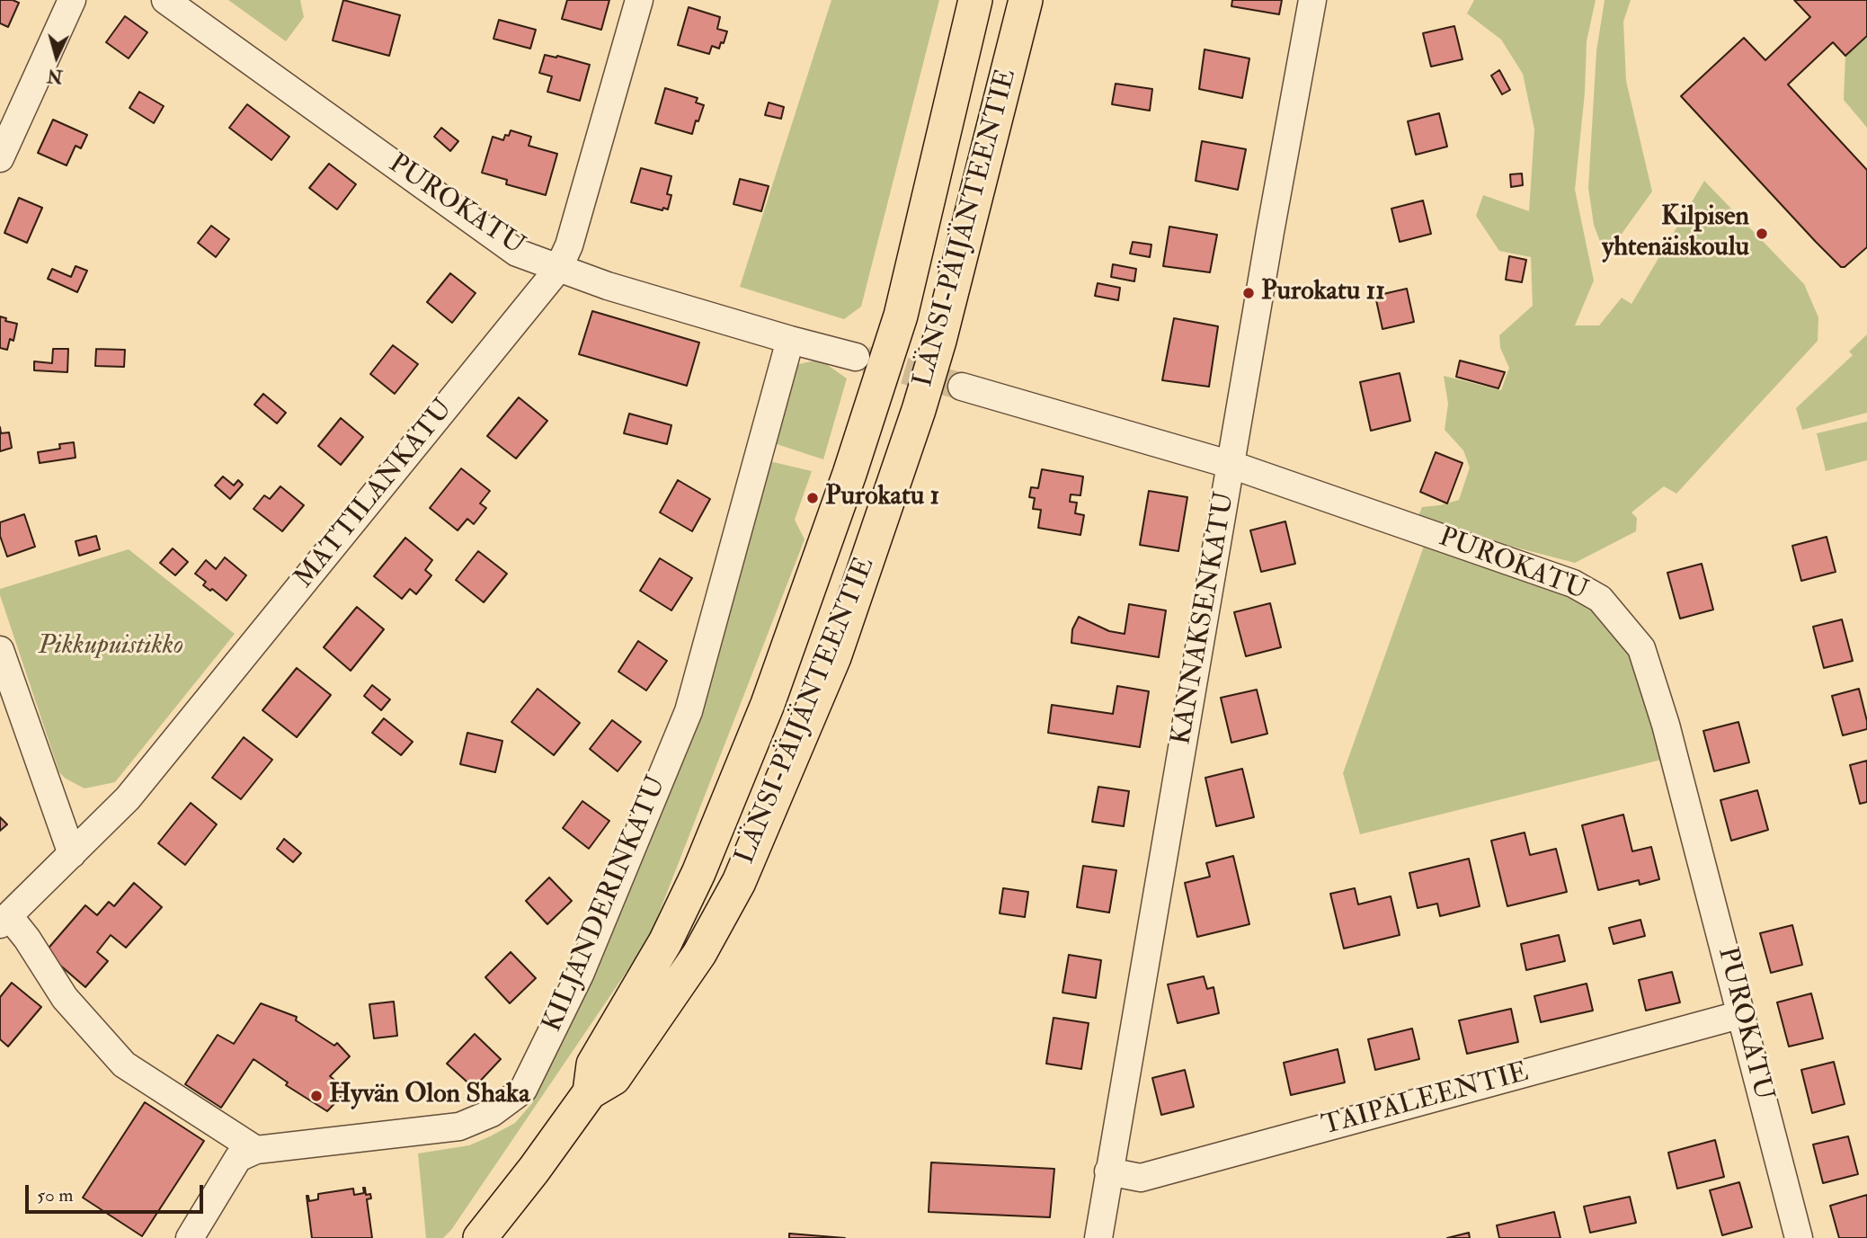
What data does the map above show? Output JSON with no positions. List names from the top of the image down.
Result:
{
  "streets": {
    "main road": ["LÄNSI-PÄIJÄNTEENTIE"],
    "street": [
      "PUROKATU",
      "MATTILANKATU",
      "KANNAKSENKATU",
      "KILJANDERINKATU",
      "TAIPALEENTIE"
    ]
  },
  "crossings": [
    ["PUROKATU", "MATTILANKATU"],
    ["PUROKATU", "KANNAKSENKATU"],
    ["PUROKATU", "KILJANDERINKATU"],
    ["PUROKATU", "TAIPALEENTIE"],
    ["KANNAKSENKATU", "TAIPALEENTIE"]
  ],
  "parks": ["Pikkupuistikko"],
  "places": [
    "Kilpisen yhtenäiskoulu",
    "Purokatu 11",
    "Purokatu 1",
    "Hyvän Olon Shaka"
  ],
  "scale_bar": "50 m",
  "north": "bottom"
}
